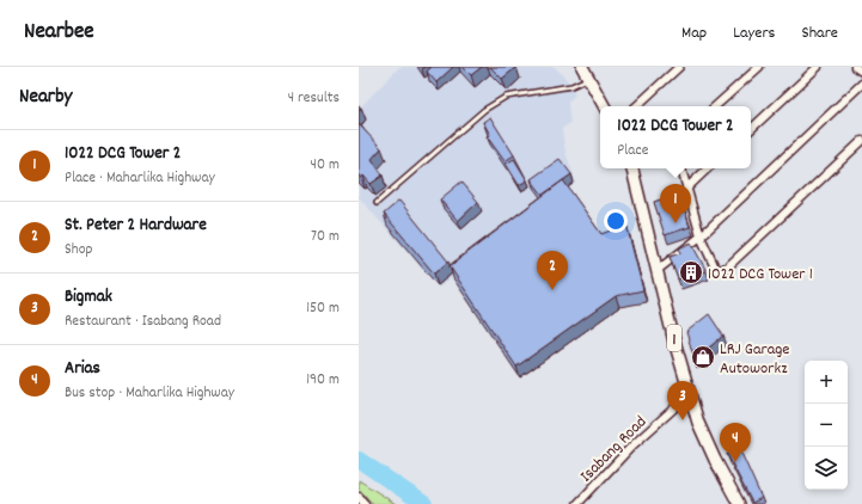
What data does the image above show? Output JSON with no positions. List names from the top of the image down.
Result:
{
  "streets": {
    "main road": ["1"],
    "street": ["Isabang Road"]
  },
  "crossings": [
    ["1", "Isabang Road"]
  ],
  "places": {
    "building": ["1022 DCG Tower 1"],
    "shop": ["LRJ Garage Autoworkz"]
  },
  "page": {
    "header": "Nearbee",
    "nav": ["Map", "Layers", "Share"],
    "heading": ["Nearby", "4 results"],
    "popup": ["1022 DCG Tower 2", "Place"],
    "list": [
      {
        "mark": "1",
        "name": "1022 DCG Tower 2",
        "note": "Place · Maharlika Highway",
        "value": "40 m"
      },
      {
        "mark": "2",
        "name": "St. Peter 2 Hardware",
        "note": "Shop",
        "value": "70 m"
      },
      {
        "mark": "3",
        "name": "Bigmak",
        "note": "Restaurant · Isabang Road",
        "value": "150 m"
      },
      {
        "mark": "4",
        "name": "Arias",
        "note": "Bus stop · Maharlika Highway",
        "value": "190 m"
      }
    ],
    "pins": [
      "1",
      "2",
      "3",
      "4"
    ],
    "map_buttons": ["+", "−"]
  }
}
